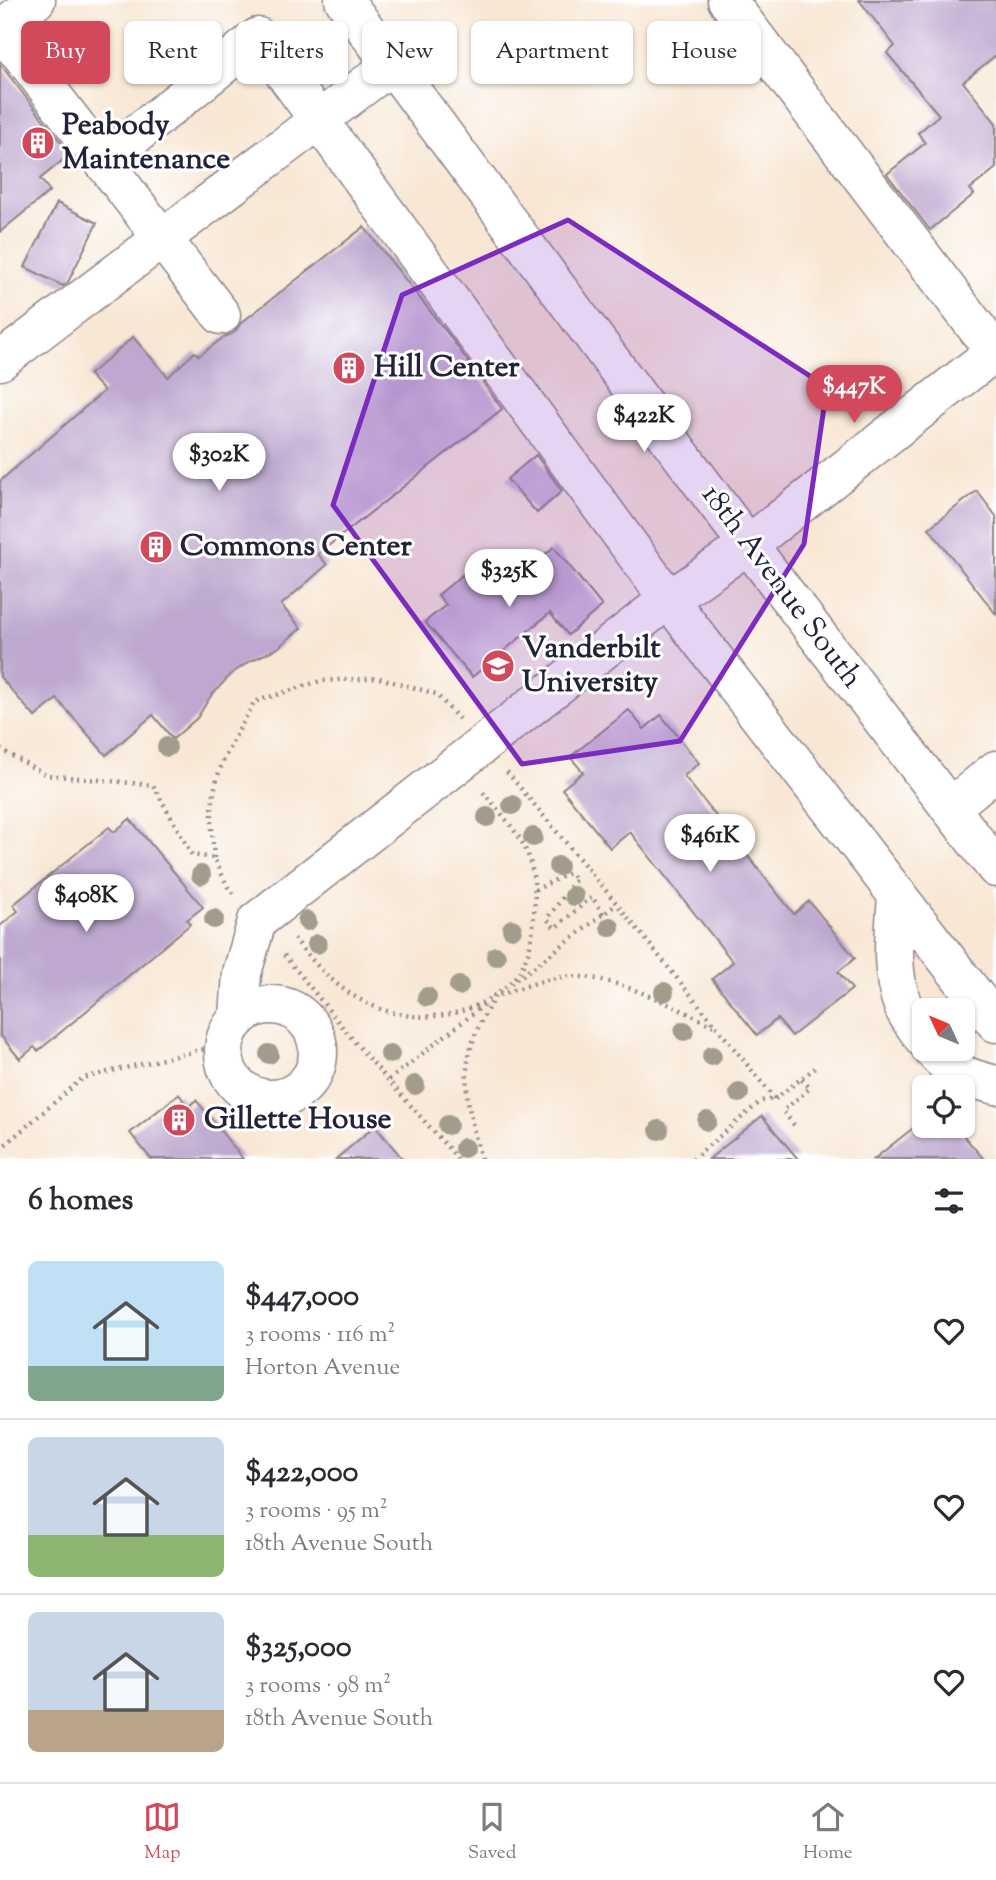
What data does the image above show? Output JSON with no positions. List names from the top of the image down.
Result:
{
  "streets": {
    "street": ["18th Avenue South"]
  },
  "places": {
    "building": [
      "Peabody Maintenance",
      "Hill Center",
      "Commons Center",
      "Gillette House"
    ],
    "school or university": ["Vanderbilt University"]
  },
  "north": "top left",
  "page": {
    "chip": [
      "Buy",
      "Rent",
      "Filters",
      "New",
      "Apartment",
      "House"
    ],
    "price": [
      "$447K",
      "$422K",
      "$302K",
      "$325K",
      "$461K",
      "$408K"
    ],
    "heading": "6 homes",
    "list": [
      {
        "name": "$447,000",
        "note": "3 rooms · 116 m² · Horton Avenue"
      },
      {
        "name": "$422,000",
        "note": "3 rooms · 95 m² · 18th Avenue South"
      },
      {
        "name": "$325,000",
        "note": "3 rooms · 98 m² · 18th Avenue South"
      }
    ],
    "tabs": ["Map", "Saved", "Home"]
  }
}
